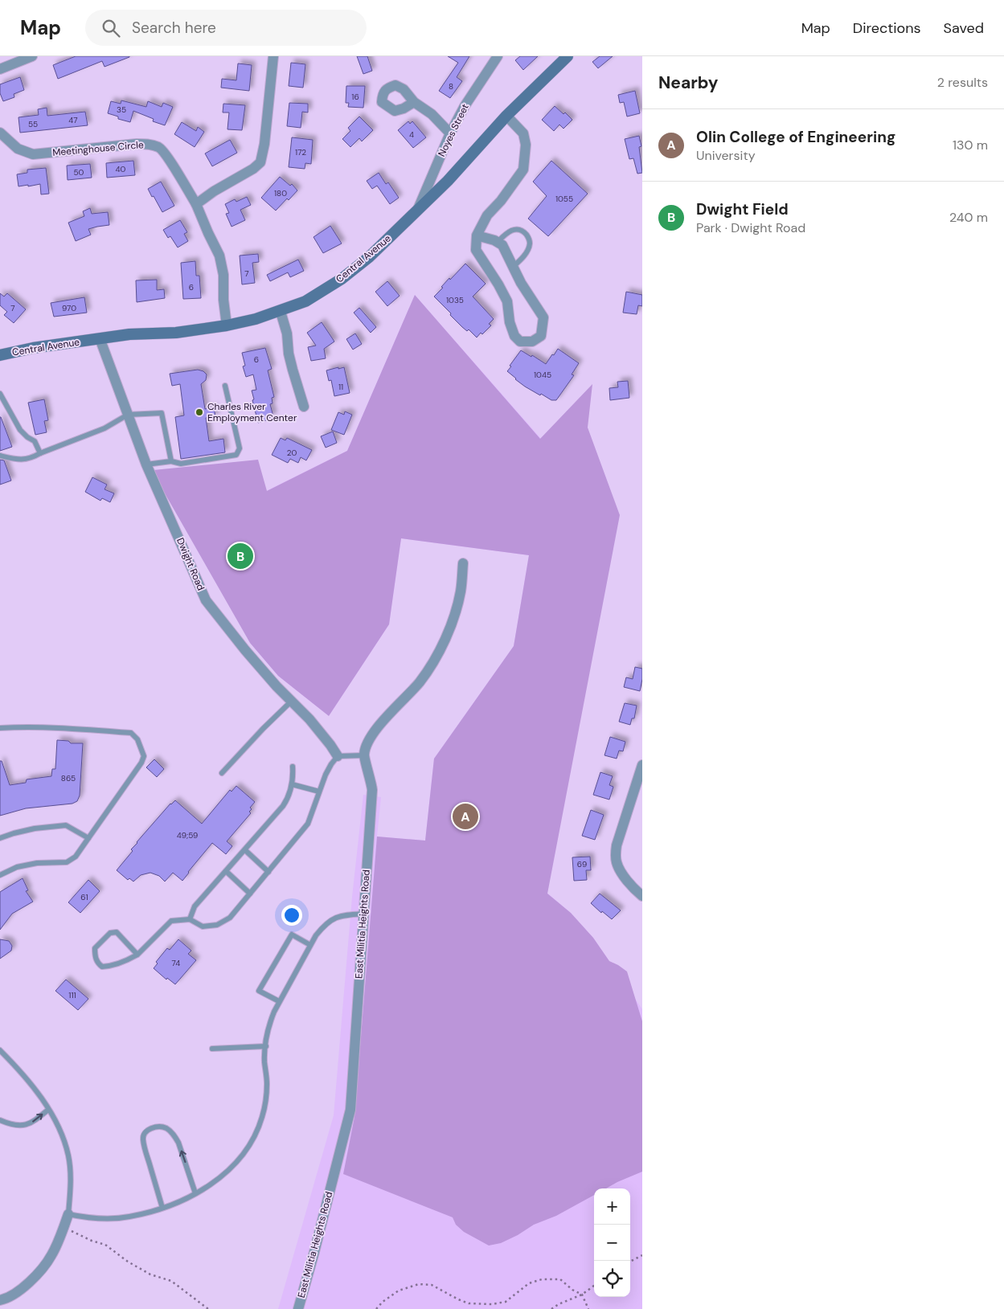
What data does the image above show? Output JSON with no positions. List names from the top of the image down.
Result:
{
  "streets": {
    "main road": ["Central Avenue"],
    "street": [
      "Noyes Street",
      "Meetinghouse Circle",
      "Dwight Road",
      "East Militia Heights Road"
    ]
  },
  "crossings": [
    ["Noyes Street", "Central Avenue"],
    ["Meetinghouse Circle", "Central Avenue"],
    ["Central Avenue", "Dwight Road"]
  ],
  "places": ["Charles River Employment Center"],
  "house_numbers": [
    "8",
    "16",
    "35",
    "47",
    "55",
    "4",
    "172",
    "40",
    "50",
    "180",
    "1055",
    "7",
    "6",
    "1035",
    "7",
    "970",
    "6",
    "1045",
    "11",
    "20",
    "865",
    "49;59",
    "69",
    "61",
    "74",
    "111"
  ],
  "page": {
    "header": "Map",
    "search": "Search here",
    "nav": ["Map", "Directions", "Saved"],
    "heading": ["Nearby", "2 results"],
    "list": [
      {
        "mark": "A",
        "name": "Olin College of Engineering",
        "note": "University",
        "value": "130 m"
      },
      {
        "mark": "B",
        "name": "Dwight Field",
        "note": "Park · Dwight Road",
        "value": "240 m"
      }
    ],
    "pins": ["B", "A"],
    "map_buttons": ["+", "−"]
  }
}
